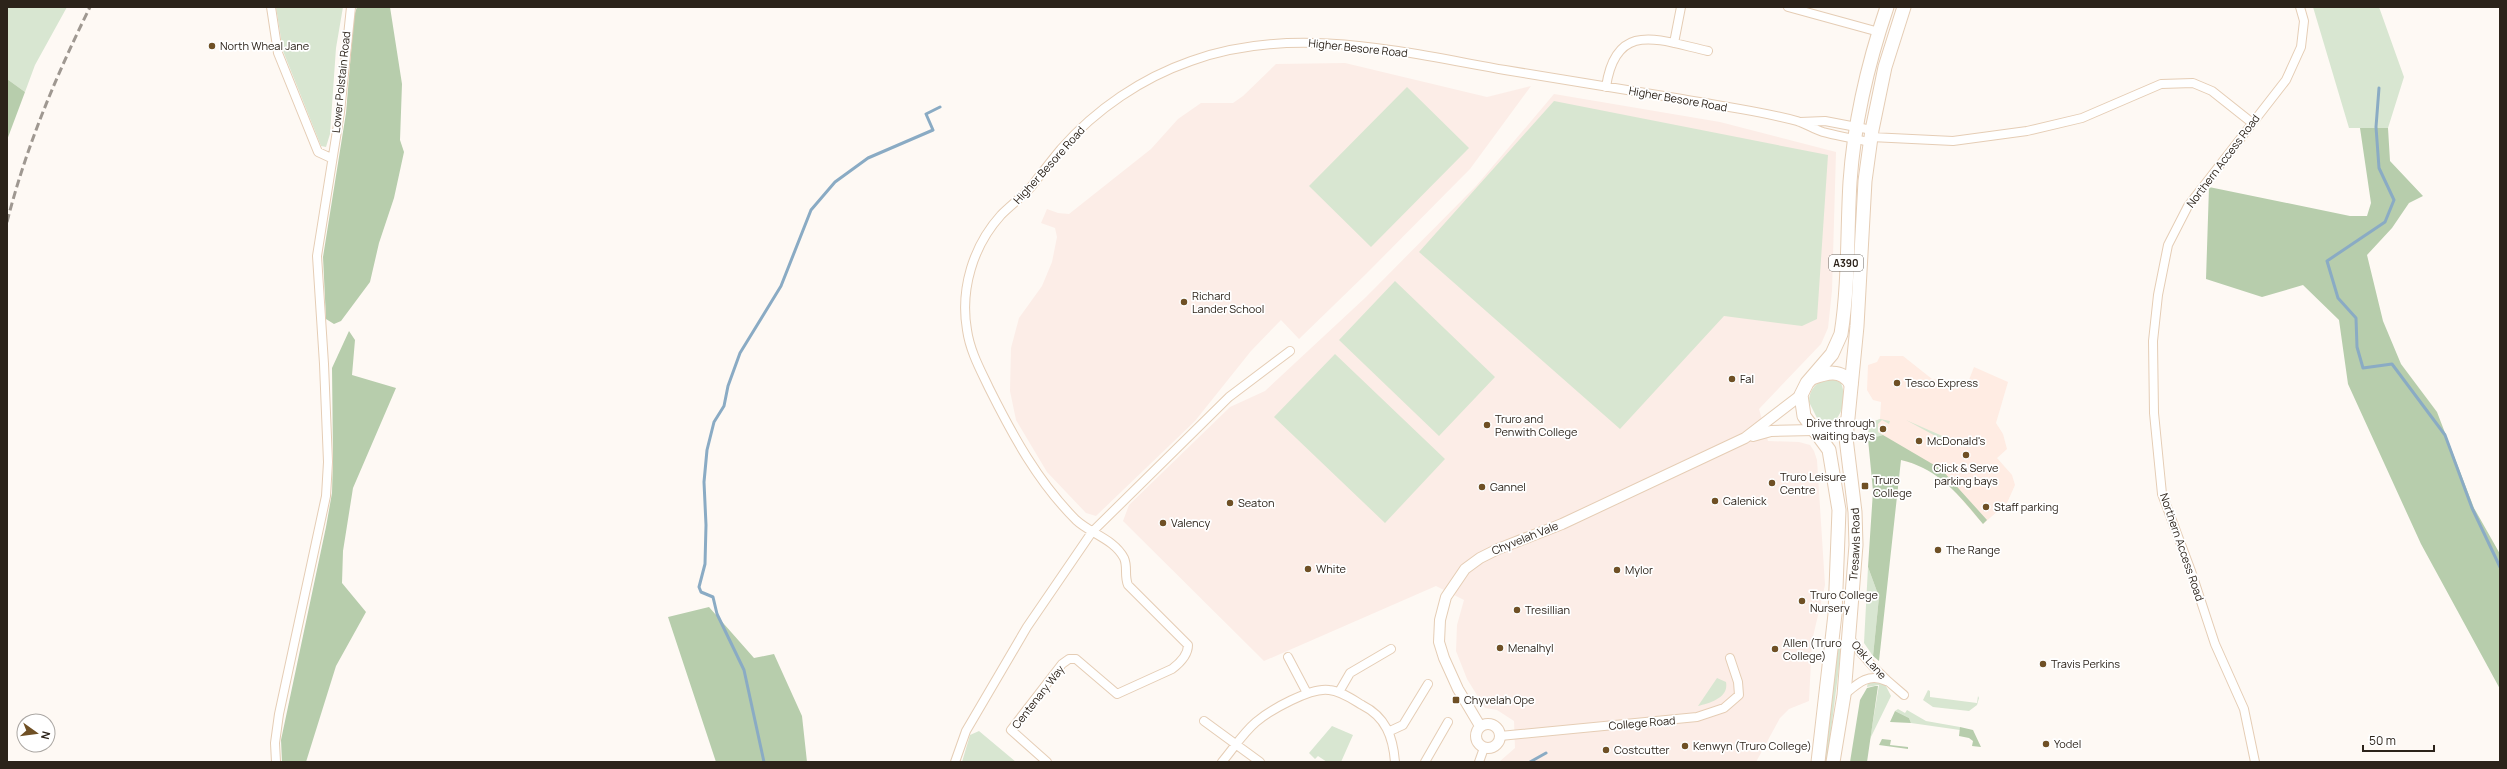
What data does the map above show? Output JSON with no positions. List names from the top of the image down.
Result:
{
  "streets": {
    "highway": ["A390", "Tresawls Road"],
    "street": [
      "Higher Besore Road",
      "Lower Polstain Road",
      "Northern Access Road",
      "Chyvelah Vale",
      "Oak Lane",
      "Centenary Way",
      "College Road"
    ]
  },
  "crossings": [
    ["Higher Besore Road", "A390"],
    ["Higher Besore Road", "Centenary Way"],
    ["A390", "Chyvelah Vale"],
    ["A390", "Tresawls Road"],
    ["Chyvelah Vale", "Tresawls Road"],
    ["Chyvelah Vale", "College Road"],
    ["Tresawls Road", "Oak Lane"]
  ],
  "places": {
    "other": [
      "North Wheal Jane",
      "Richard Lander School",
      "Fal",
      "Tesco Express",
      "Truro and Penwith College",
      "Drive through waiting bays",
      "McDonald's",
      "Click & Serve parking bays",
      "Truro Leisure Centre",
      "Gannel",
      "Calenick",
      "Seaton",
      "Staff parking",
      "Valency",
      "The Range",
      "White",
      "Mylor",
      "Truro College Nursery",
      "Tresillian",
      "Menalhyl",
      "Allen (Truro College)",
      "Travis Perkins",
      "Yodel",
      "Kenwyn (Truro College)",
      "Costcutter"
    ],
    "transit": ["Truro College", "Chyvelah Ope"]
  },
  "scale_bar": "50 m",
  "north": "right"
}
